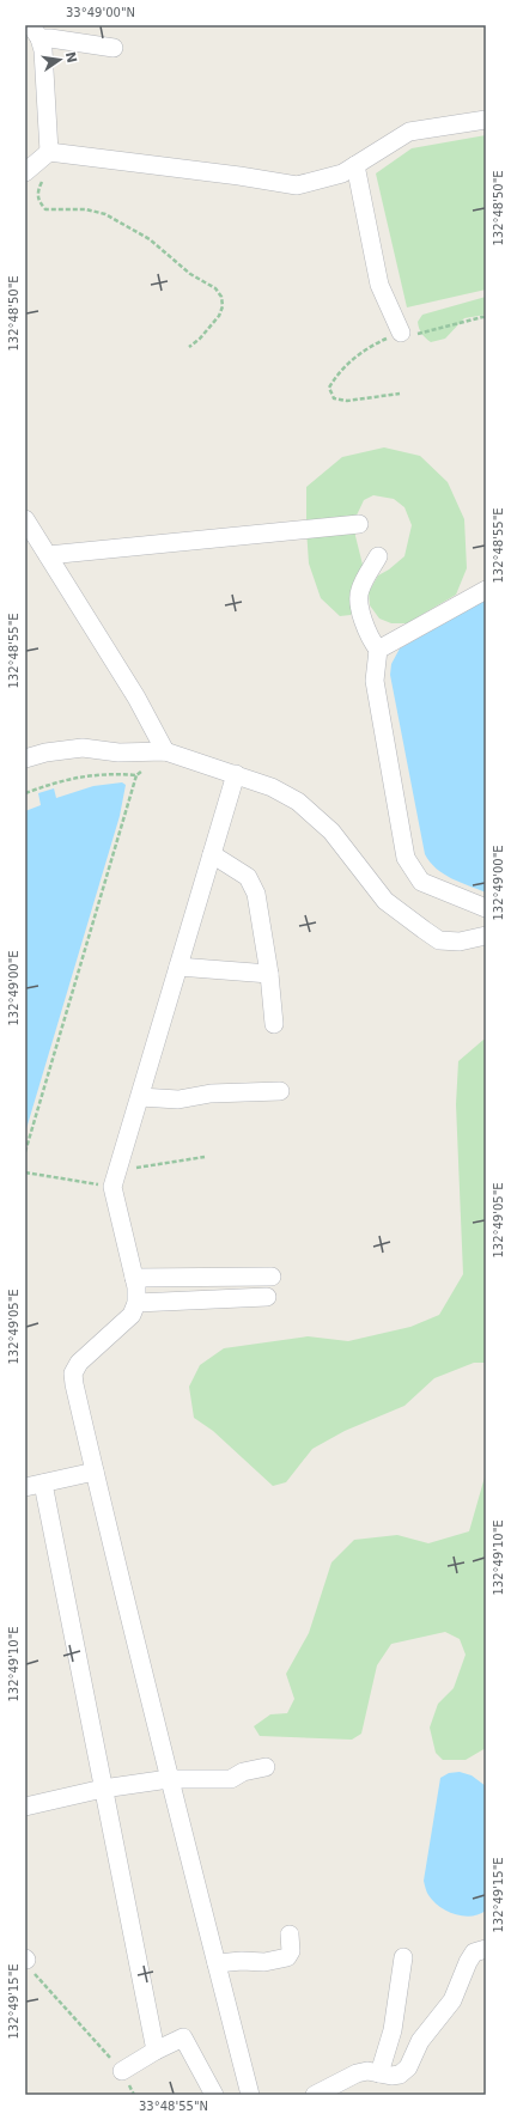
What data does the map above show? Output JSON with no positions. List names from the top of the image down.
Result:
{
  "north": "right",
  "coordinates": [
    "33°49'00\"N",
    "132°48'50\"E",
    "132°48'55\"E",
    "132°49'00\"E",
    "132°49'05\"E",
    "132°49'10\"E",
    "132°49'15\"E",
    "33°48'55\"N"
  ]
}
